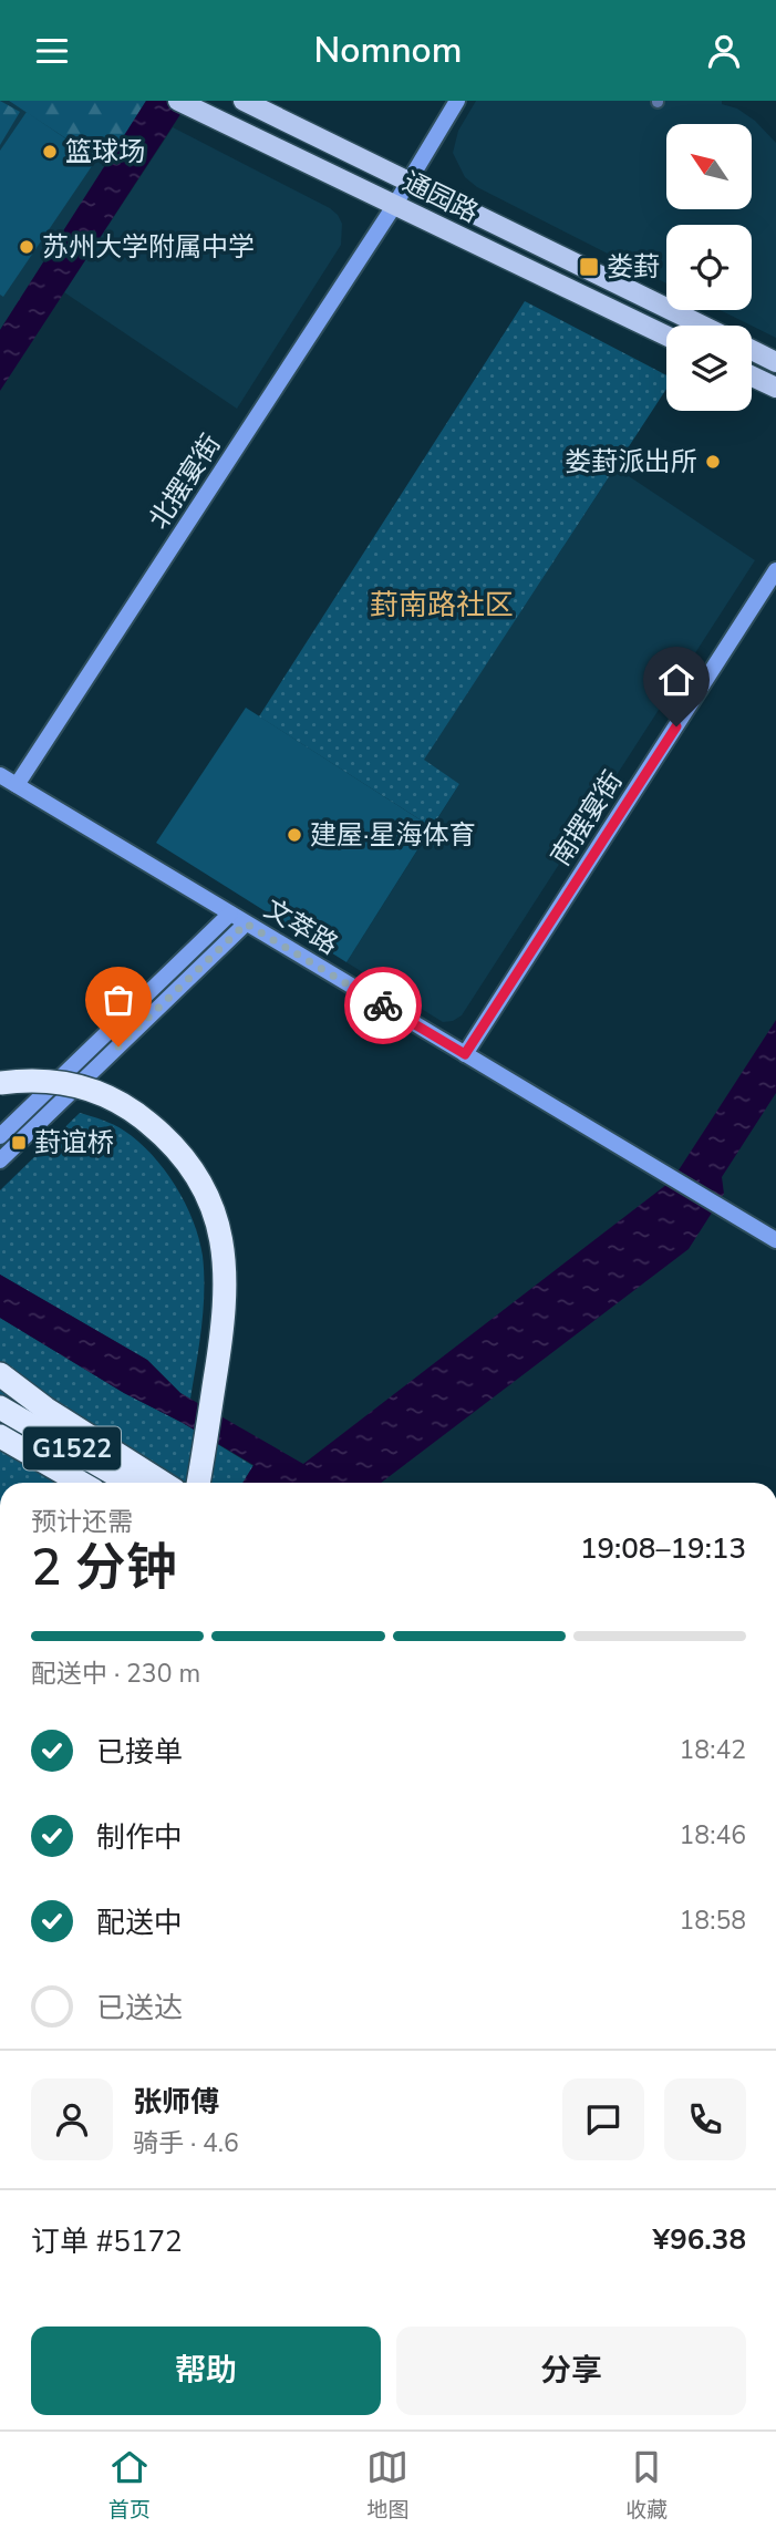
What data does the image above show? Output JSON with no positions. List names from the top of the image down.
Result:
{
  "streets": {
    "highway": ["G1522"],
    "main road": [
      "通园路",
      "北摆宴街",
      "南摆宴街",
      "文萃路"
    ]
  },
  "crossings": [
    ["通园路", "北摆宴街"],
    ["北摆宴街", "文萃路"],
    ["南摆宴街", "文萃路"]
  ],
  "districts": ["葑南路社区"],
  "places": {
    "other": [
      "篮球场",
      "苏州大学附属中学",
      "娄葑派出所",
      "建屋·星海体育"
    ],
    "transit": ["娄葑", "葑谊桥"]
  },
  "north": "top left",
  "page": {
    "header": "Nomnom",
    "heading": ["2 分钟", "预计还需", "19:08–19:13"],
    "panel": [
      "张师傅",
      "骑手 · 4.6",
      "订单 #5172",
      "¥96.38"
    ],
    "bar": "配送中 · 230 m",
    "list": [
      ["已接单", "18:42"],
      ["制作中", "18:46"],
      ["配送中", "18:58"],
      "已送达"
    ],
    "buttons": ["帮助", "分享"],
    "tabs": ["首页", "地图", "收藏"]
  }
}
